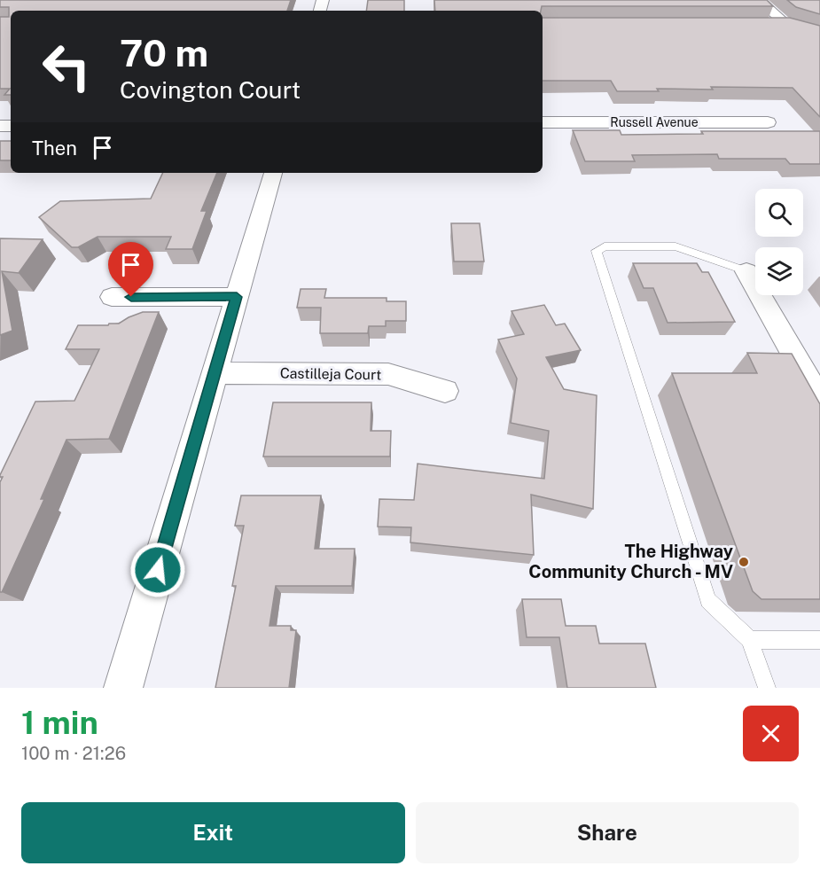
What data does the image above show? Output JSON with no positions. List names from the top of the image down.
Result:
{
  "streets": {
    "street": ["Russell Avenue", "Castilleja Court"]
  },
  "places": ["The Highway Community Church - MV"],
  "page": {
    "turn": ["70 m", "Covington Court"],
    "then": "Then",
    "heading": ["1 min", "100 m · 21:26"],
    "buttons": ["Exit", "Share"]
  }
}
